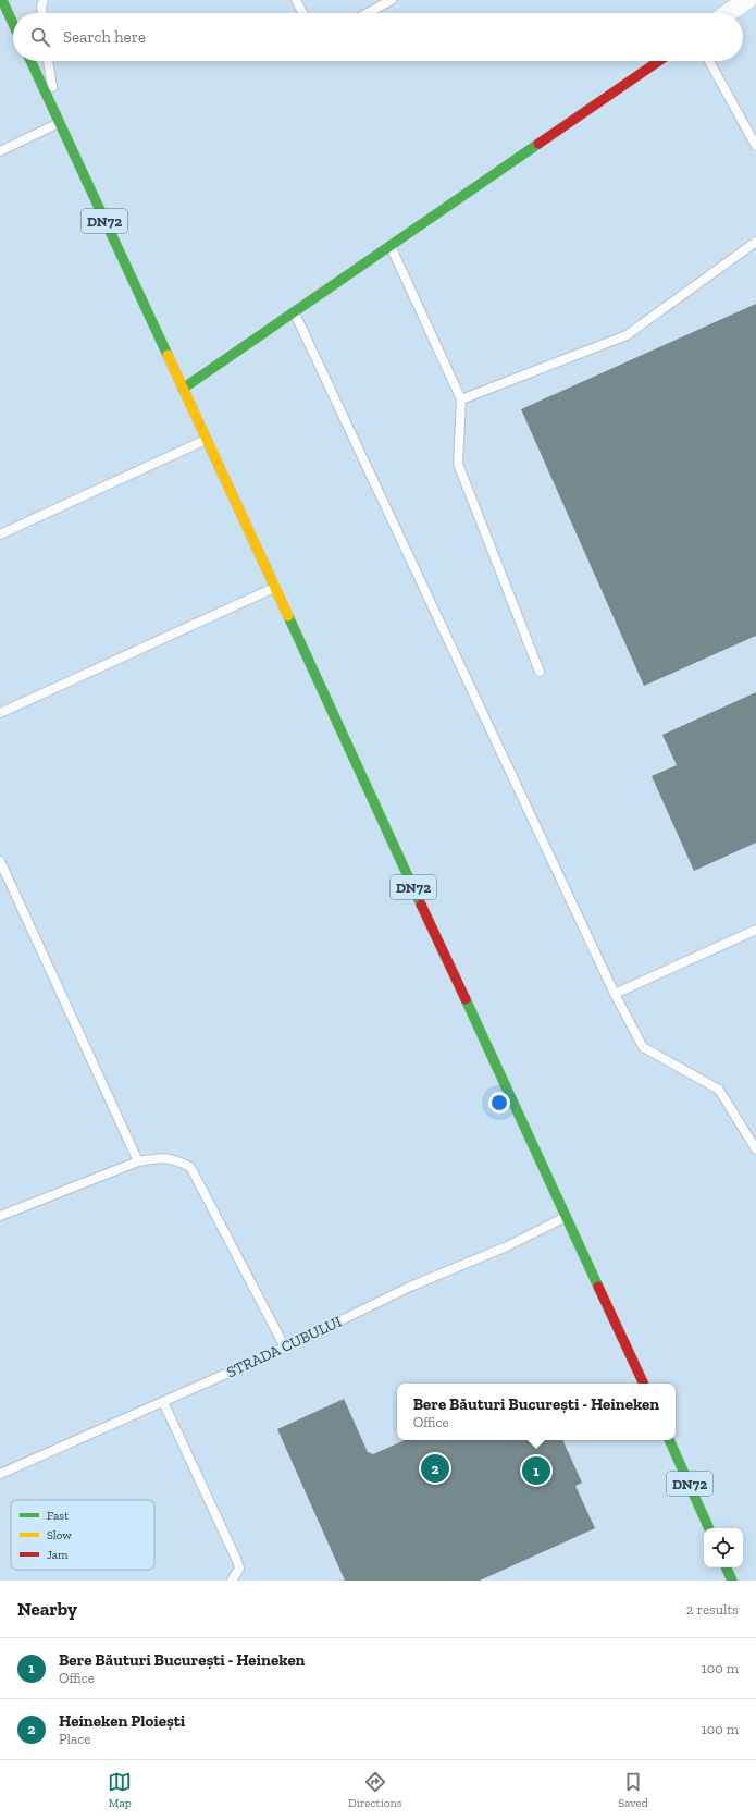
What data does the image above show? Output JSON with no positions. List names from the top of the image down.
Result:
{
  "streets": {
    "main road": ["DN72"],
    "lane": ["STRADA CUBULUI"]
  },
  "crossings": [
    ["DN72", "STRADA CUBULUI"]
  ],
  "legend": ["Fast", "Slow", "Jam"],
  "page": {
    "search": "Search here",
    "popup": ["Bere Băuturi București - Heineken", "Office"],
    "pins": ["2", "1"],
    "heading": ["Nearby", "2 results"],
    "list": [
      {
        "mark": "1",
        "name": "Bere Băuturi București - Heineken",
        "note": "Office",
        "value": "100 m"
      },
      {
        "mark": "2",
        "name": "Heineken Ploiești",
        "note": "Place",
        "value": "100 m"
      }
    ],
    "nav": ["Map", "Directions", "Saved"]
  }
}
